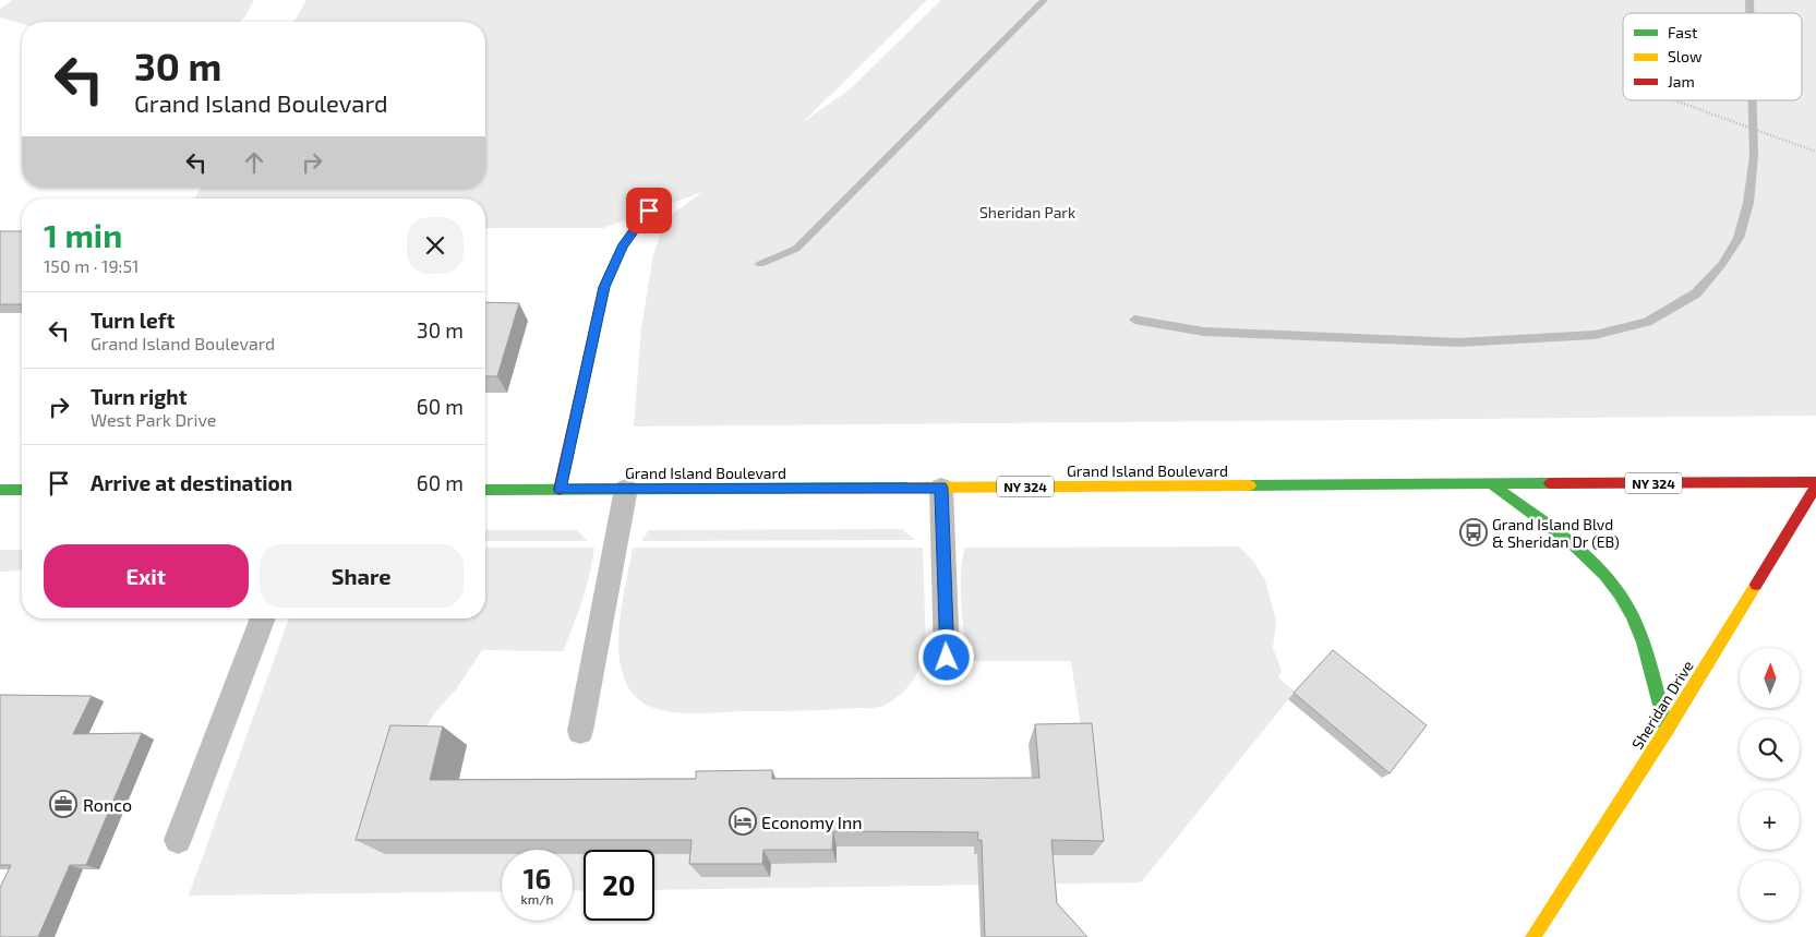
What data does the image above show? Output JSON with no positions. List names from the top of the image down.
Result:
{
  "streets": {
    "main road": ["Grand Island Boulevard", "NY 324", "Sheridan Drive"]
  },
  "parks": ["Sheridan Park"],
  "places": {
    "bus stop": ["Grand Island Blvd & Sheridan Dr (EB)"],
    "office": ["Ronco"],
    "hotel": ["Economy Inn"]
  },
  "legend": ["Fast", "Slow", "Jam"],
  "north": "top",
  "page": {
    "turn": ["30 m", "Grand Island Boulevard"],
    "heading": ["1 min", "150 m · 19:51"],
    "list": [
      {
        "name": "Turn left",
        "note": "Grand Island Boulevard",
        "value": "30 m"
      },
      {
        "name": "Turn right",
        "note": "West Park Drive",
        "value": "60 m"
      },
      {
        "name": "Arrive at destination",
        "value": "60 m"
      }
    ],
    "buttons": ["Exit", "Share"],
    "map_buttons": ["+", "−"],
    "speed": "16 km/h",
    "limit": "20"
  }
}
